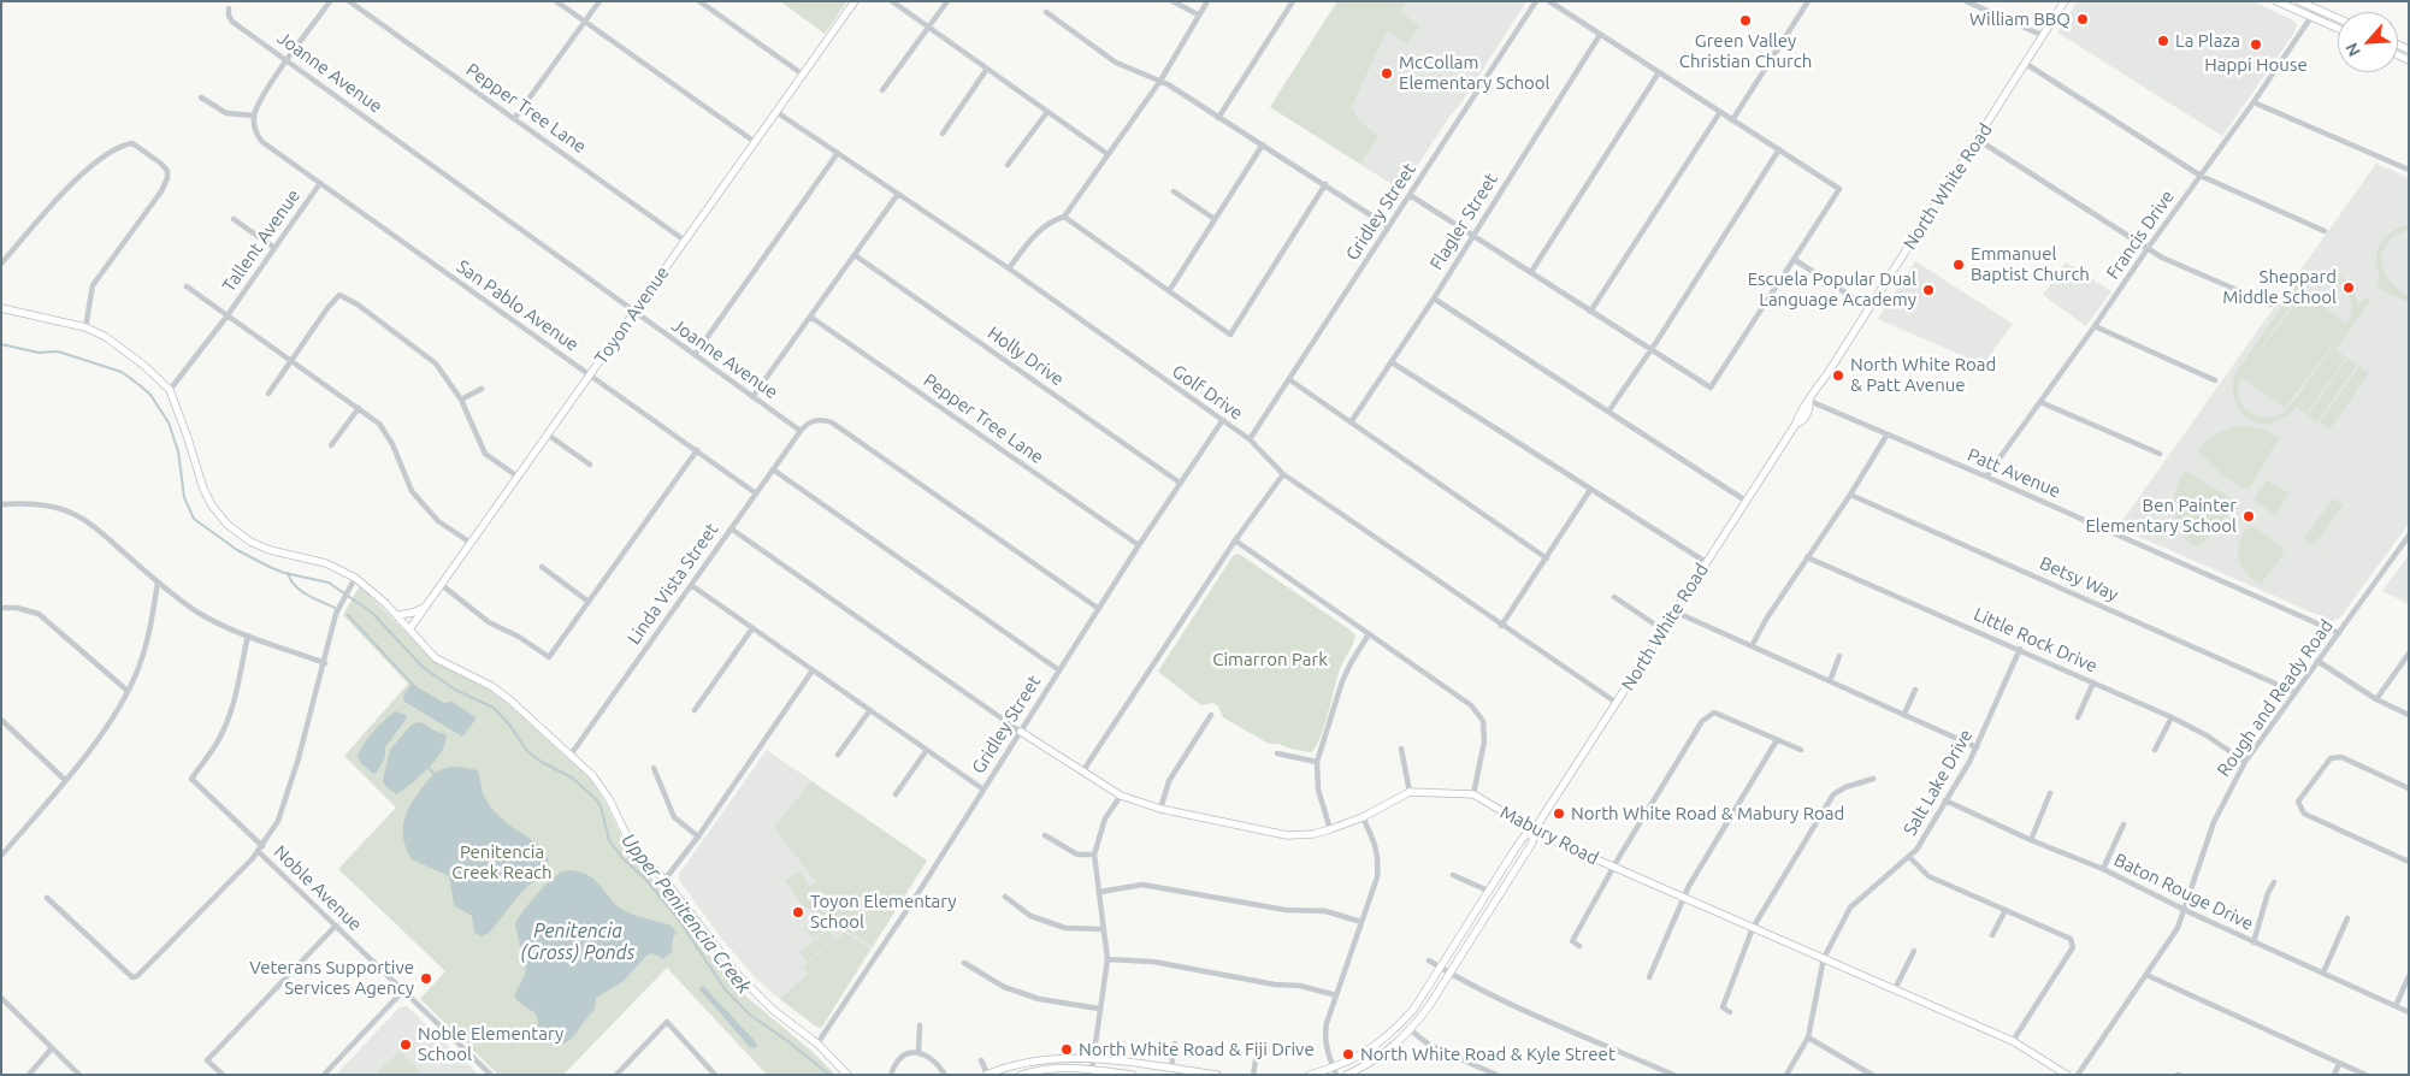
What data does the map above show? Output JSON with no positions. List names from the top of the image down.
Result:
{
  "streets": {
    "main road": ["North White Road", "Toyon Avenue", "Mabury Road"],
    "street": [
      "Joanne Avenue",
      "Pepper Tree Lane",
      "Gridley Street",
      "Flagler Street",
      "Francis Drive",
      "Tallent Avenue",
      "San Pablo Avenue",
      "Holly Drive",
      "Golf Drive",
      "Patt Avenue",
      "Betsy Way",
      "Linda Vista Street",
      "Little Rock Drive",
      "Rough and Ready Road",
      "Salt Lake Drive",
      "Noble Avenue",
      "Baton Rouge Drive"
    ]
  },
  "crossings": [
    ["Joanne Avenue", "Toyon Avenue"],
    ["Joanne Avenue", "Linda Vista Street"],
    ["Pepper Tree Lane", "Gridley Street"],
    ["Pepper Tree Lane", "Toyon Avenue"],
    ["North White Road", "Golf Drive"],
    ["North White Road", "Patt Avenue"],
    ["North White Road", "Mabury Road"],
    ["Gridley Street", "Holly Drive"],
    ["Gridley Street", "Golf Drive"],
    ["Francis Drive", "Patt Avenue"],
    ["Tallent Avenue", "San Pablo Avenue"],
    ["San Pablo Avenue", "Toyon Avenue"],
    ["San Pablo Avenue", "Linda Vista Street"],
    ["Toyon Avenue", "Golf Drive"],
    ["Patt Avenue", "Rough and Ready Road"],
    ["Betsy Way", "Rough and Ready Road"],
    ["Little Rock Drive", "Rough and Ready Road"],
    ["Little Rock Drive", "Salt Lake Drive"],
    ["Rough and Ready Road", "Baton Rouge Drive"],
    ["Salt Lake Drive", "Mabury Road"],
    ["Salt Lake Drive", "Baton Rouge Drive"]
  ],
  "water": ["Upper Penitencia Creek", "Penitencia (Gross) Ponds"],
  "parks": ["Cimarron Park", "Penitencia Creek Reach"],
  "places": [
    "William BBQ",
    "Green Valley Christian Church",
    "La Plaza",
    "Happi House",
    "McCollam Elementary School",
    "Emmanuel Baptist Church",
    "Sheppard Middle School",
    "Escuela Popular Dual Language Academy",
    "North White Road & Patt Avenue",
    "Ben Painter Elementary School",
    "North White Road & Mabury Road",
    "Toyon Elementary School",
    "Veterans Supportive Services Agency",
    "Noble Elementary School",
    "North White Road & Fiji Drive",
    "North White Road & Kyle Street"
  ],
  "north": "bottom left"
}
